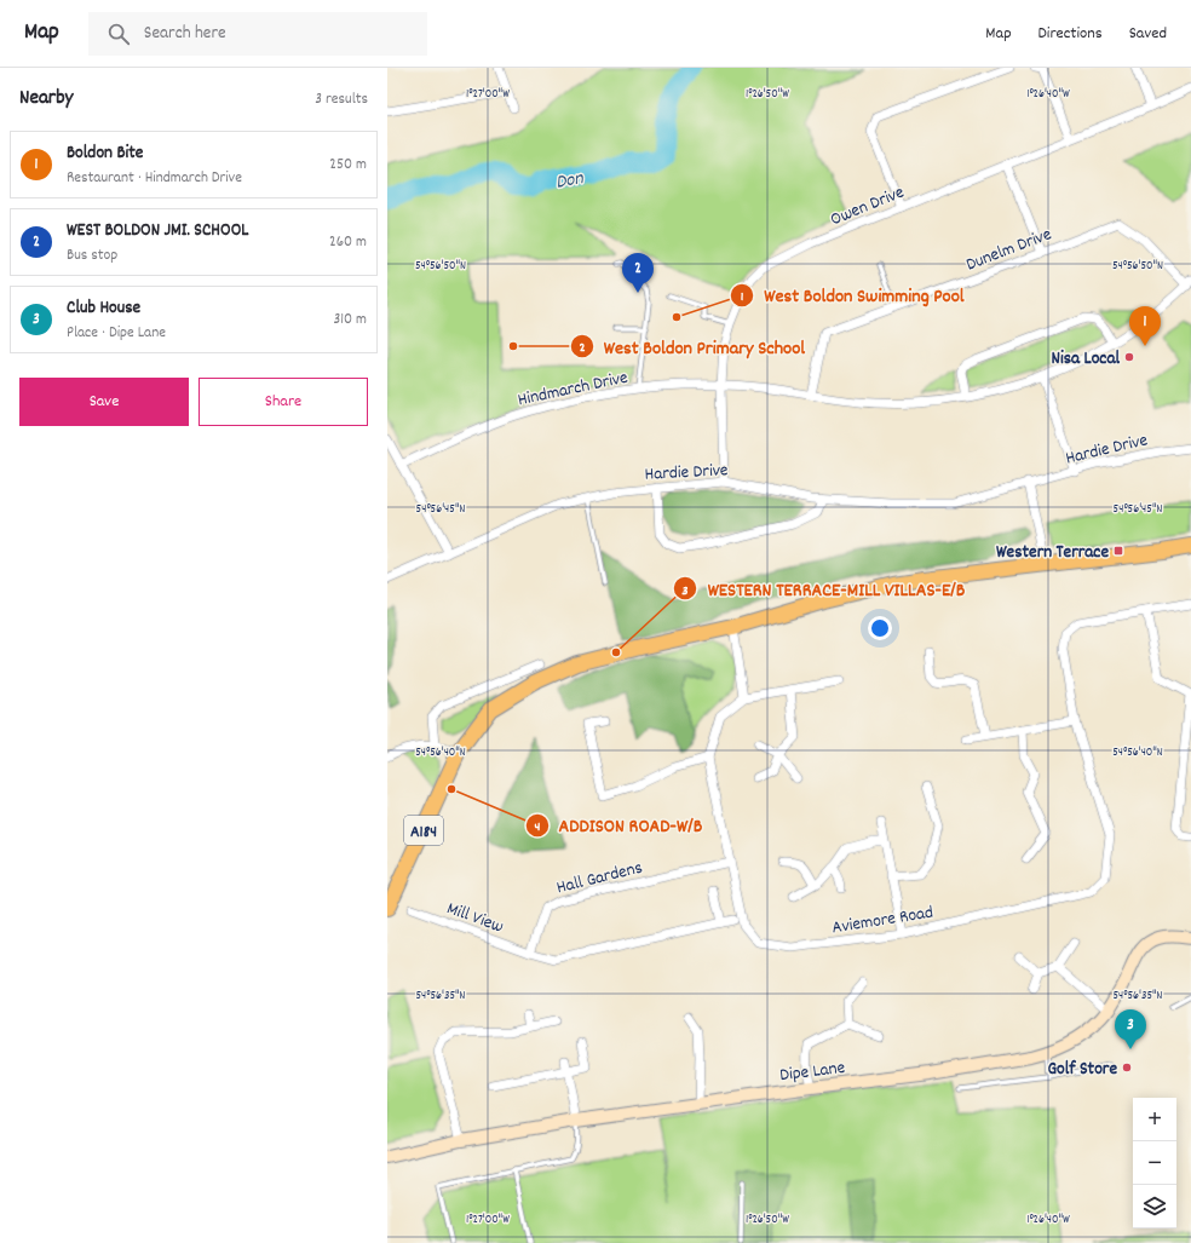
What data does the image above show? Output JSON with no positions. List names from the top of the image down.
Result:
{
  "streets": {
    "main road": ["A184"],
    "street": [
      "Owen Drive",
      "Dunelm Drive",
      "Hindmarch Drive",
      "Hardie Drive",
      "Hall Gardens",
      "Mill View",
      "Aviemore Road",
      "Dipe Lane"
    ]
  },
  "crossings": [
    ["Owen Drive", "Hindmarch Drive"],
    ["Owen Drive", "Hardie Drive"],
    ["Dunelm Drive", "Hindmarch Drive"],
    ["Hall Gardens", "Mill View"],
    ["Hall Gardens", "Aviemore Road"]
  ],
  "water": ["Don"],
  "places": {
    "other": [
      "West Boldon Swimming Pool",
      "West Boldon Primary School",
      "Nisa Local",
      "WESTERN TERRACE-MILL VILLAS-E/B",
      "ADDISON ROAD-W/B",
      "Golf Store"
    ],
    "transit": ["Western Terrace"]
  },
  "page": {
    "header": "Map",
    "search": "Search here",
    "nav": ["Map", "Directions", "Saved"],
    "heading": ["Nearby", "3 results"],
    "list": [
      {
        "mark": "1",
        "name": "Boldon Bite",
        "note": "Restaurant · Hindmarch Drive",
        "value": "250 m"
      },
      {
        "mark": "2",
        "name": "WEST BOLDON JMI. SCHOOL",
        "note": "Bus stop",
        "value": "260 m"
      },
      {
        "mark": "3",
        "name": "Club House",
        "note": "Place · Dipe Lane",
        "value": "310 m"
      }
    ],
    "pins": ["2", "1", "3"],
    "buttons": ["Save", "Share"],
    "map_buttons": ["+", "−"]
  },
  "coordinates": [
    "1°27'00\"W",
    "1°26'50\"W",
    "1°26'40\"W",
    "54°56'50\"N",
    "54°56'45\"N",
    "54°56'40\"N",
    "54°56'35\"N"
  ]
}
